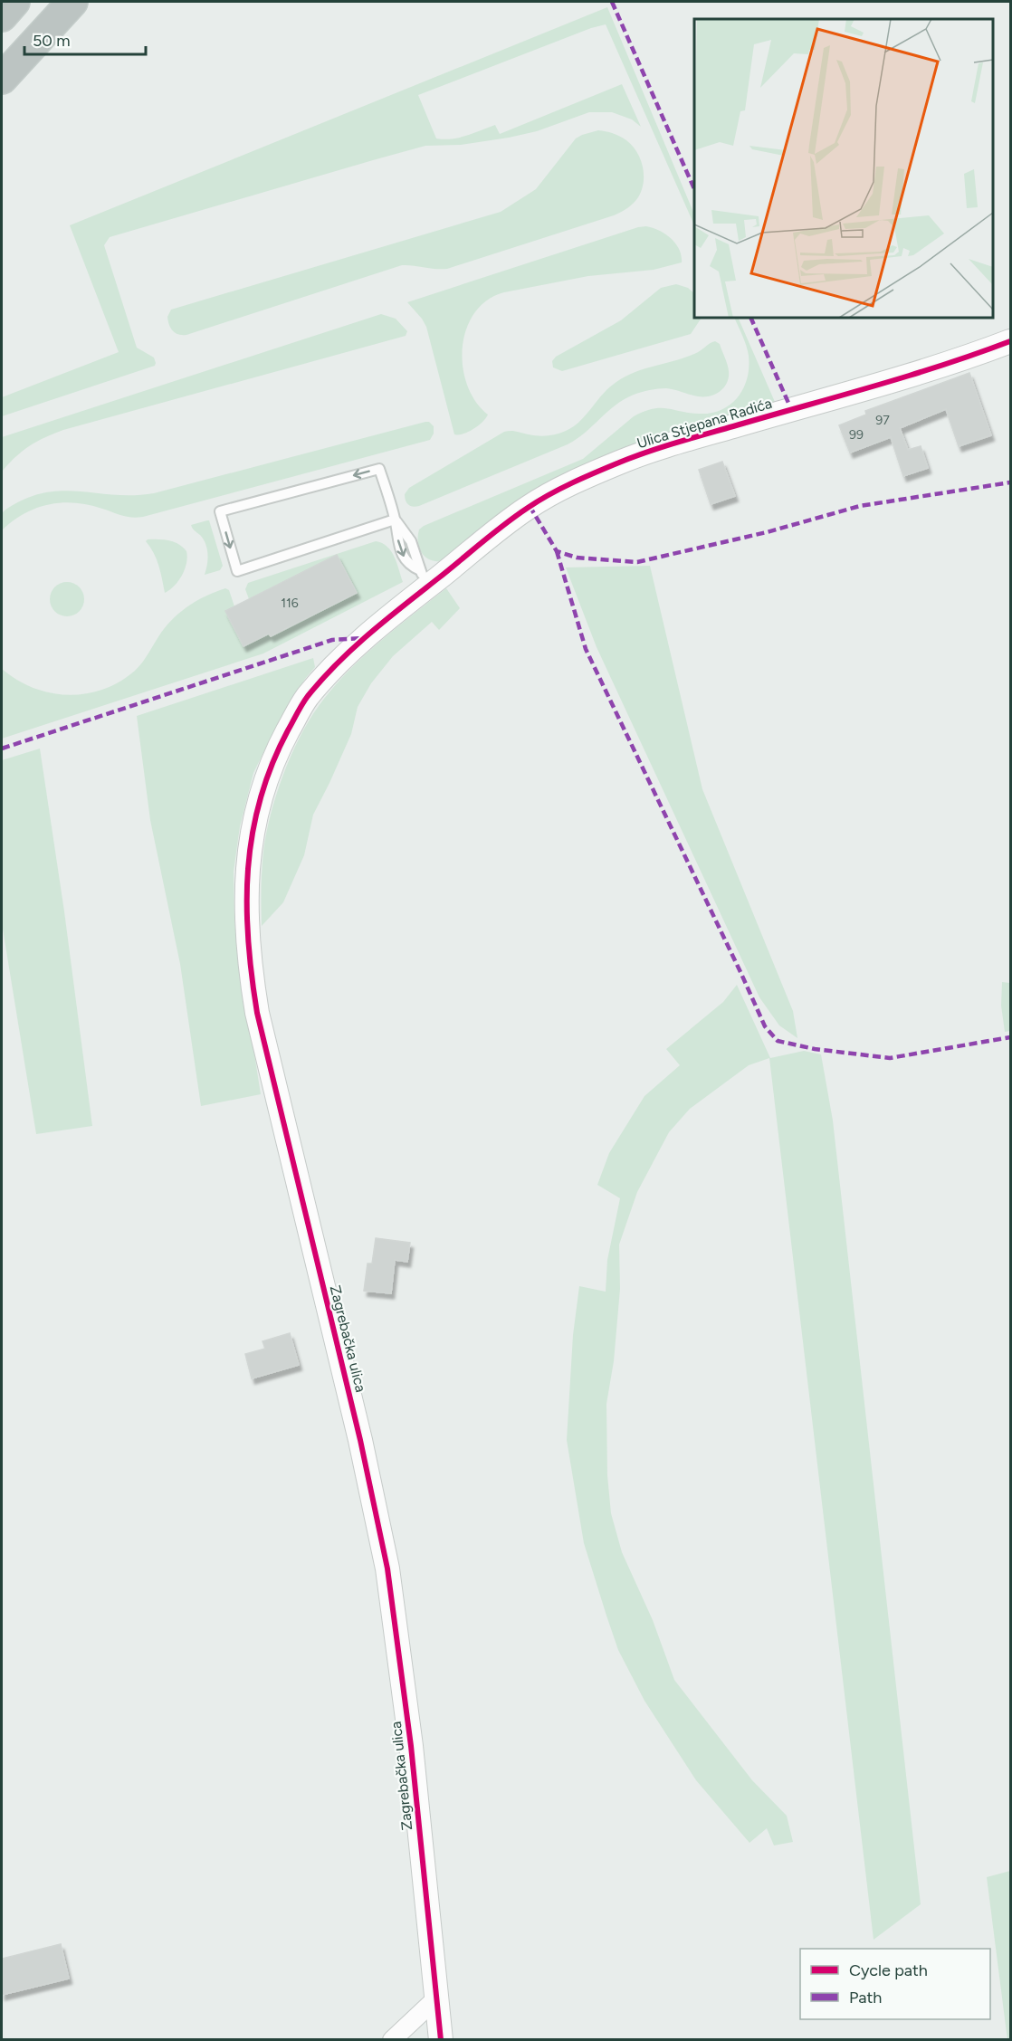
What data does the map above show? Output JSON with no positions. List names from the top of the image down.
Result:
{
  "streets": {
    "street": ["Ulica Stjepana Radića", "Zagrebačka ulica"]
  },
  "crossings": [
    ["Ulica Stjepana Radića", "Zagrebačka ulica"]
  ],
  "house_numbers": ["97", "99", "116"],
  "legend": ["Cycle path", "Path"],
  "scale_bar": "50 m"
}
